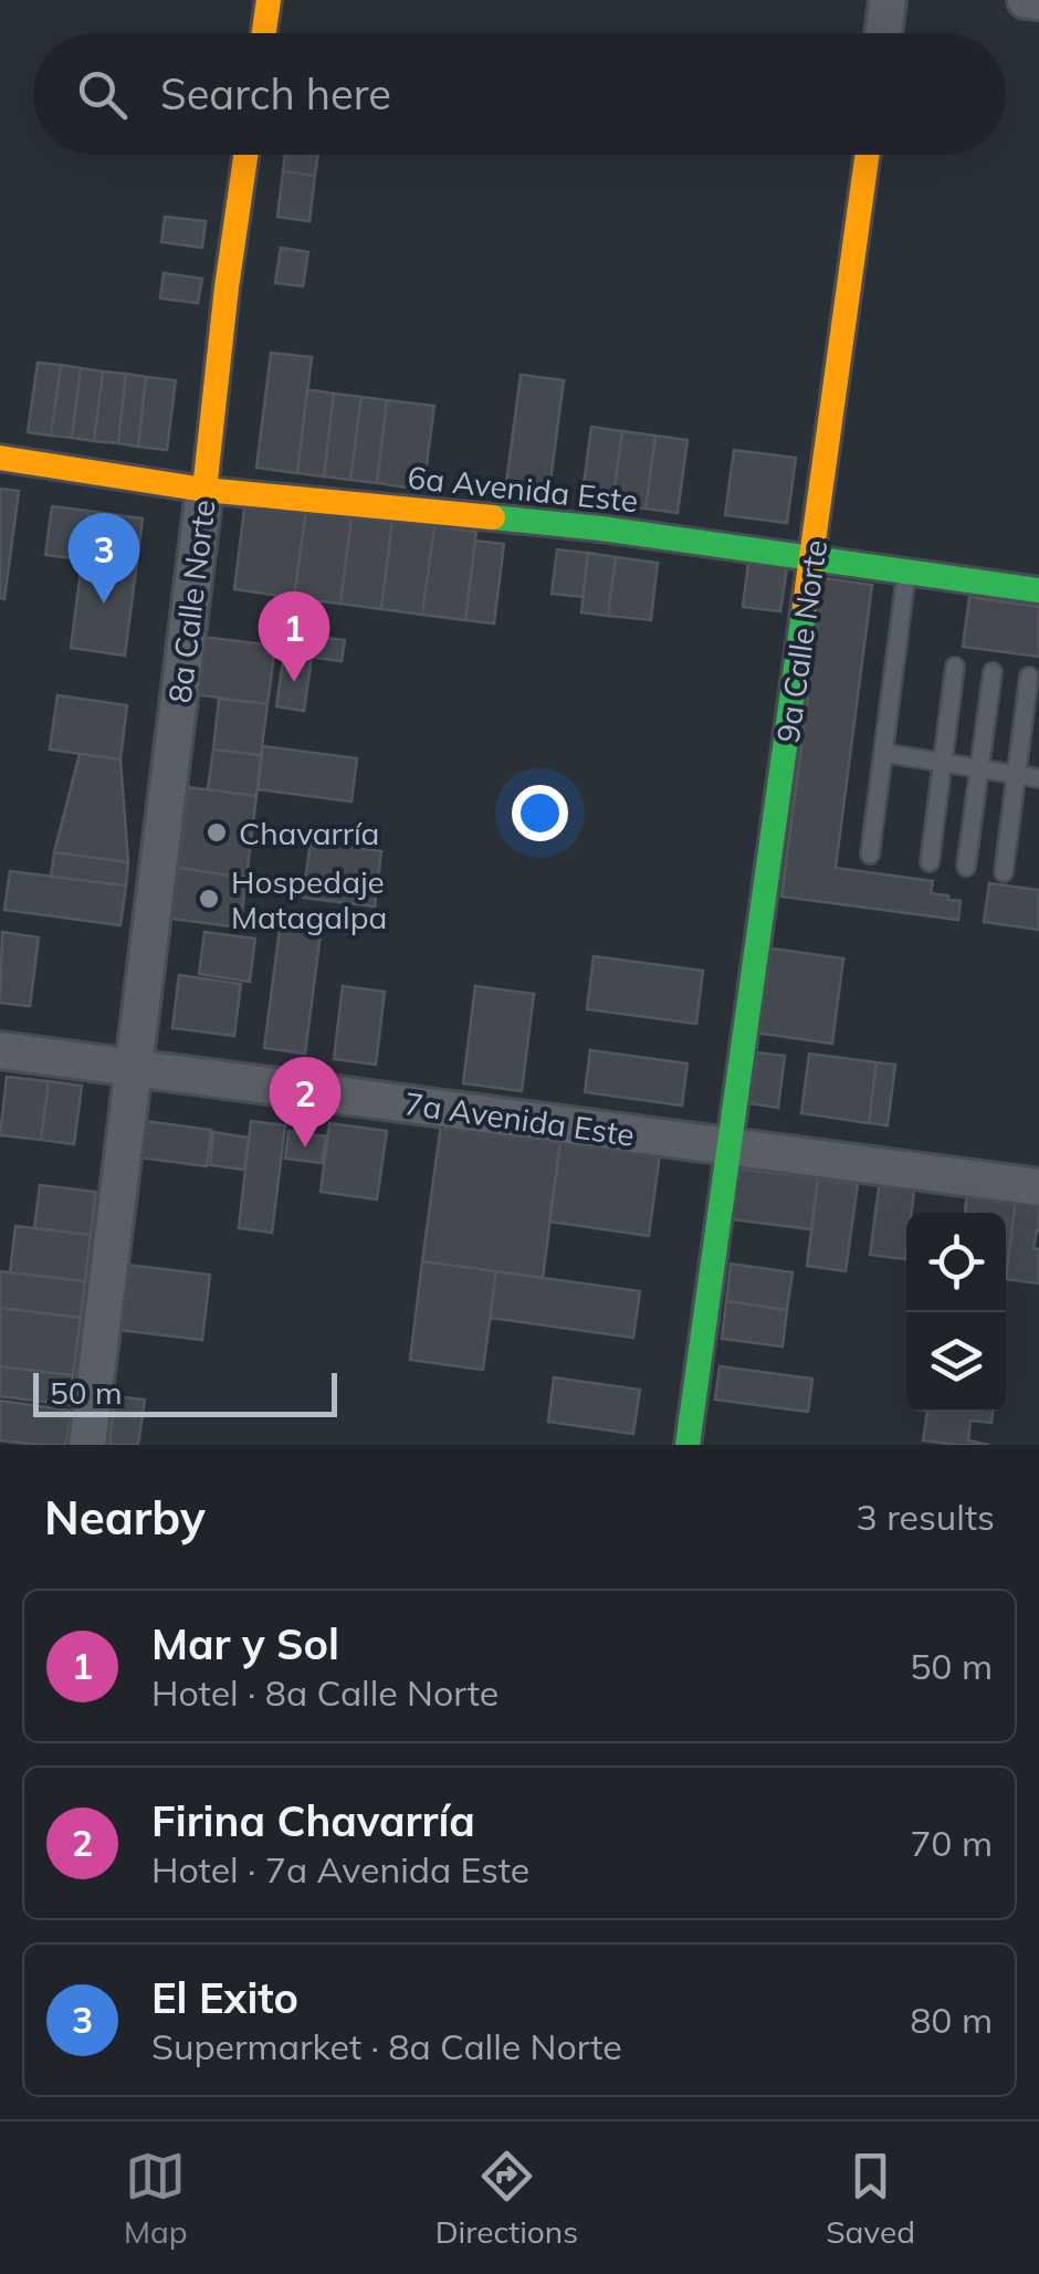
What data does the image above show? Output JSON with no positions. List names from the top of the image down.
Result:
{
  "streets": {
    "street": [
      "6a Avenida Este",
      "8a Calle Norte",
      "9a Calle Norte",
      "7a Avenida Este"
    ]
  },
  "crossings": [
    ["6a Avenida Este", "8a Calle Norte"],
    ["6a Avenida Este", "9a Calle Norte"],
    ["8a Calle Norte", "7a Avenida Este"],
    ["9a Calle Norte", "7a Avenida Este"]
  ],
  "places": ["Chavarría", "Hospedaje Matagalpa"],
  "scale_bar": "50 m",
  "page": {
    "search": "Search here",
    "pins": ["3", "1", "2"],
    "scale": "50 m",
    "heading": ["Nearby", "3 results"],
    "list": [
      {
        "mark": "1",
        "name": "Mar y Sol",
        "note": "Hotel · 8a Calle Norte",
        "value": "50 m"
      },
      {
        "mark": "2",
        "name": "Firina Chavarría",
        "note": "Hotel · 7a Avenida Este",
        "value": "70 m"
      },
      {
        "mark": "3",
        "name": "El Exito",
        "note": "Supermarket · 8a Calle Norte",
        "value": "80 m"
      }
    ],
    "nav": ["Map", "Directions", "Saved"]
  }
}
